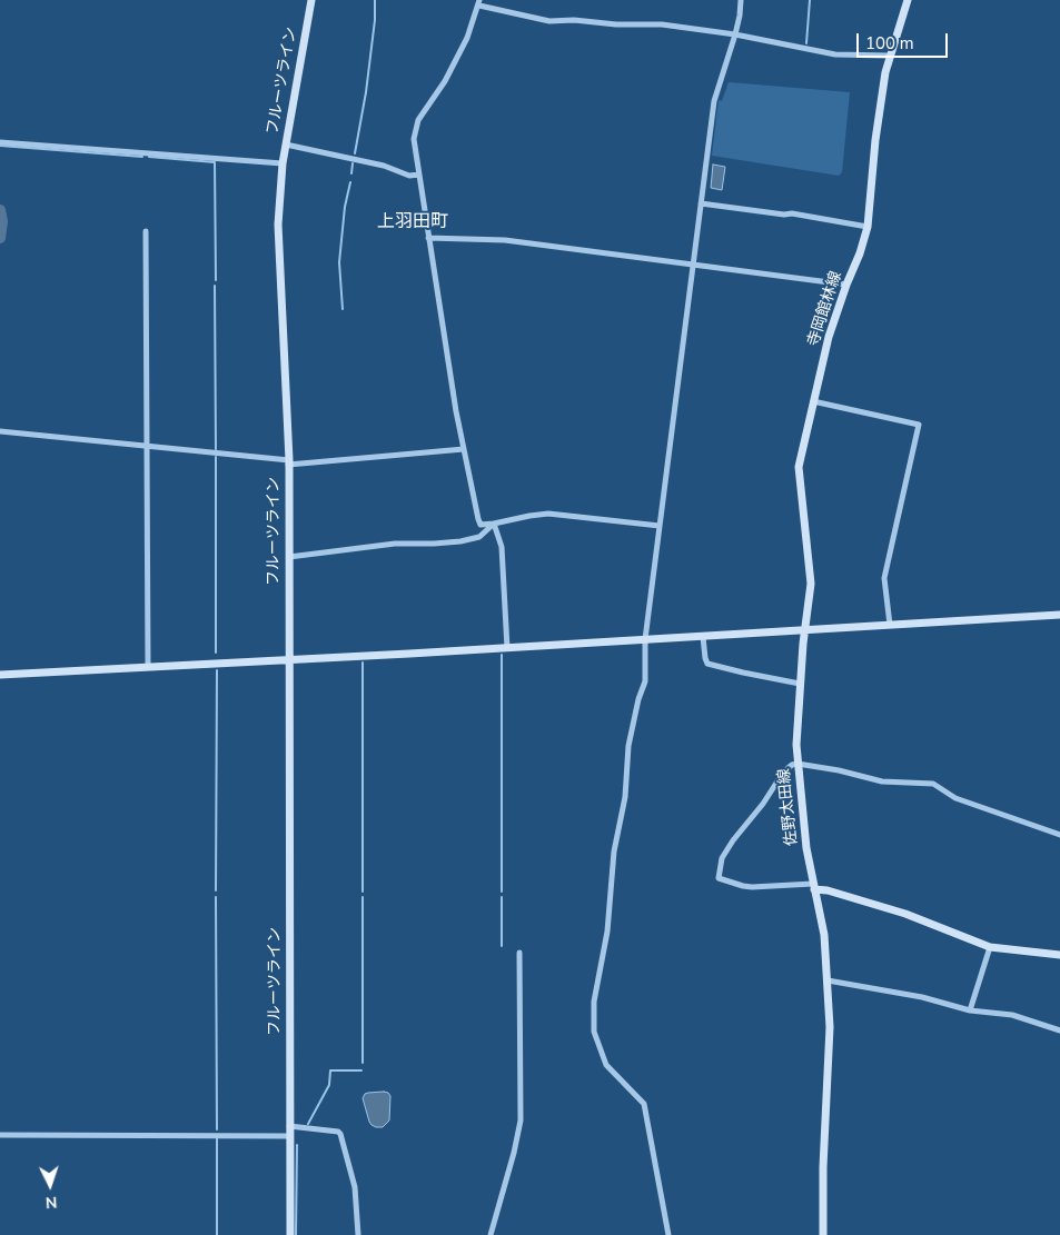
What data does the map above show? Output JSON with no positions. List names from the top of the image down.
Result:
{
  "streets": {
    "street": ["フルーツライン", "寺岡館林線", "佐野太田線"]
  },
  "crossings": [
    ["寺岡館林線", "佐野太田線"]
  ],
  "districts": ["上羽田町"],
  "scale_bar": "100 m",
  "north": "bottom"
}
